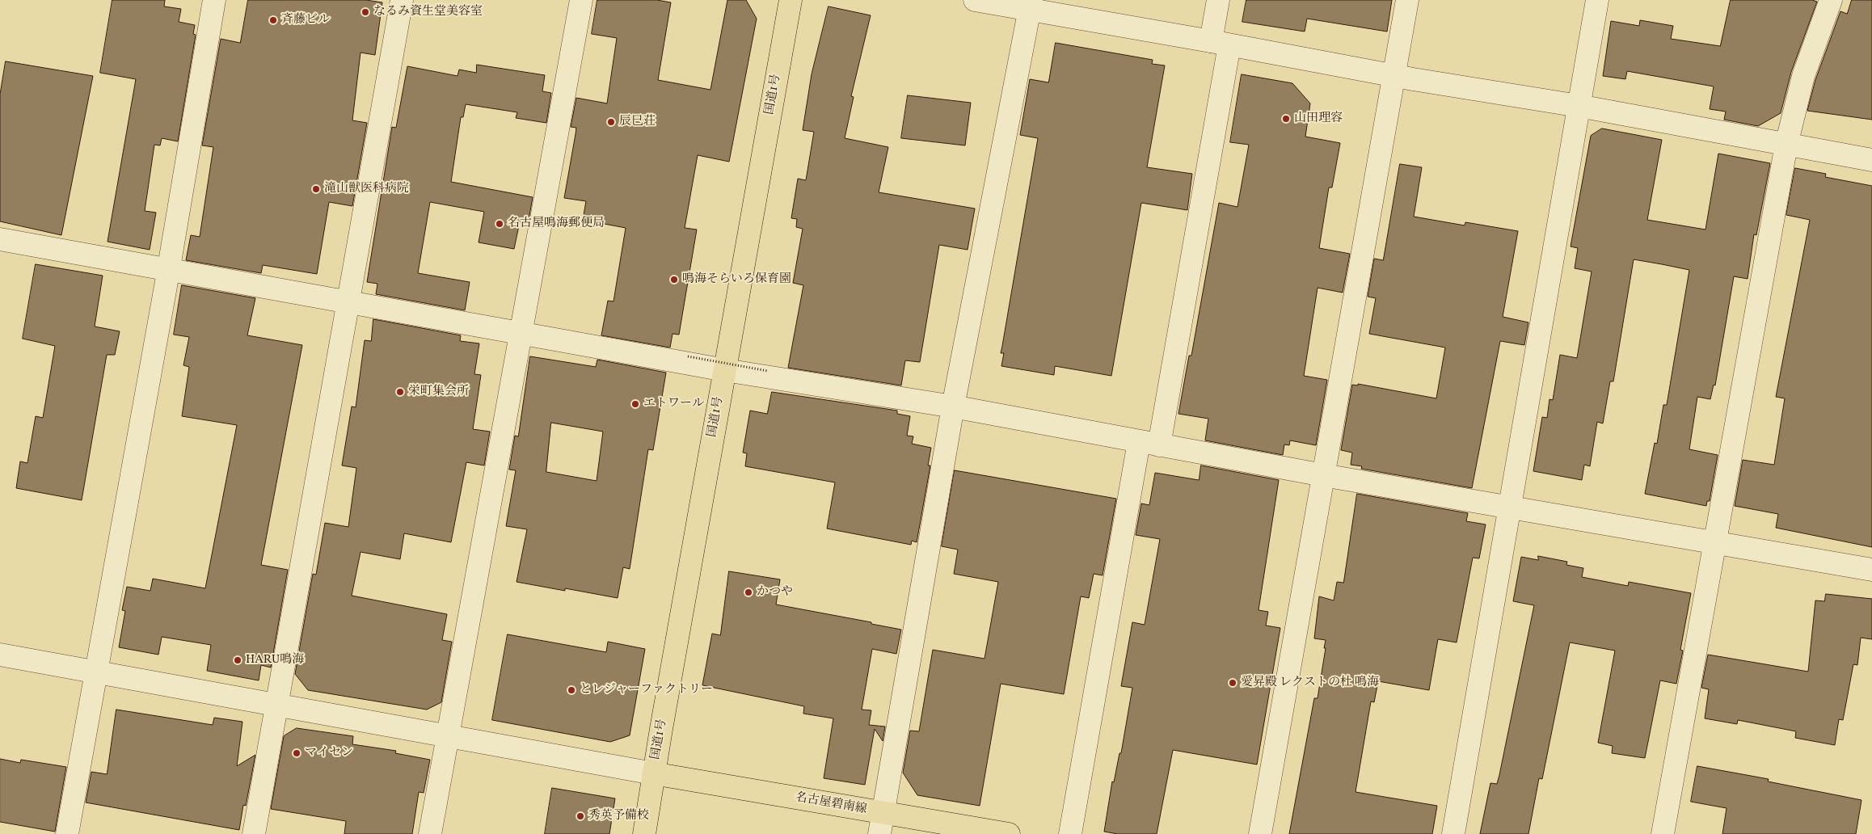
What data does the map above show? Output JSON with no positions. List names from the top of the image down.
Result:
{
  "streets": {
    "main road": ["国道1号", "名古屋碧南線"]
  },
  "crossings": [
    ["国道1号", "名古屋碧南線"]
  ],
  "places": [
    "なるみ資生堂美容室",
    "斉藤ビル",
    "山田理容",
    "辰巳荘",
    "滝山獣医科病院",
    "名古屋鳴海郵便局",
    "鳴海そらいろ保育園",
    "栄町集会所",
    "エトワール",
    "かつや",
    "HARU鳴海",
    "愛昇殿 レクストの杜 鳴海",
    "とレジャーファクトリー",
    "マイセン",
    "秀英予備校"
  ]
}
